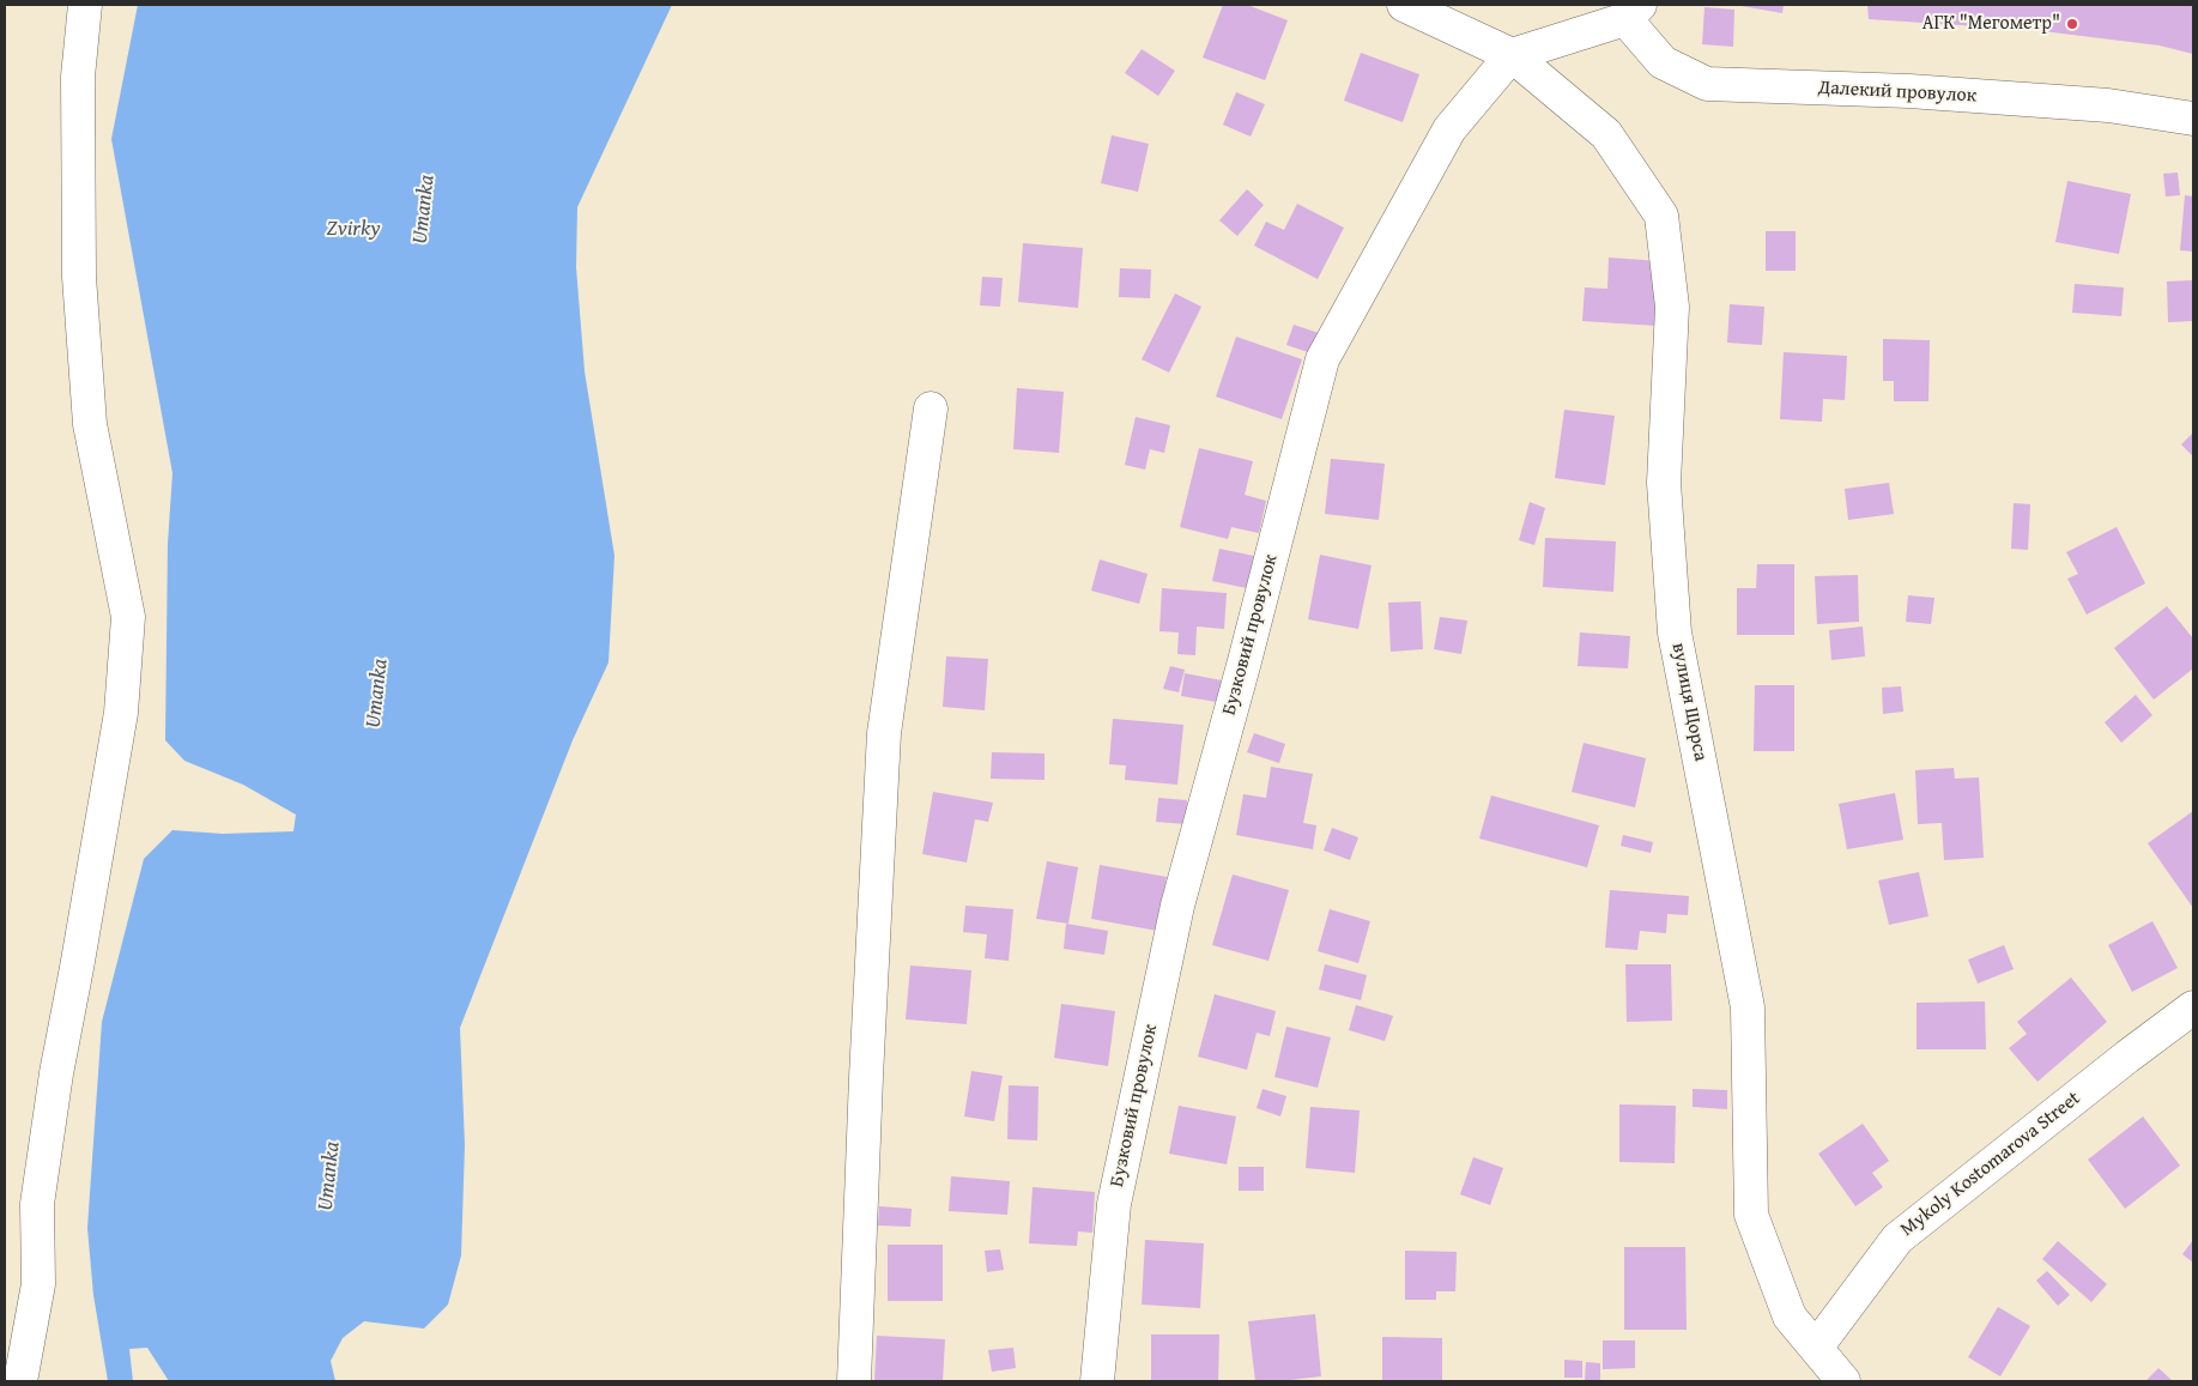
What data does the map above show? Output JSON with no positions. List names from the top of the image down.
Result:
{
  "streets": {
    "street": [
      "Далекий провулок",
      "Бузковий провулок",
      "вулиця Щорса",
      "Mykoly Kostomarova Street"
    ]
  },
  "crossings": [
    ["Бузковий провулок", "вулиця Щорса"],
    ["вулиця Щорса", "Mykoly Kostomarova Street"]
  ],
  "water": ["Umanka", "Zvirky"],
  "places": ["АГК \"Мегометр\""]
}
